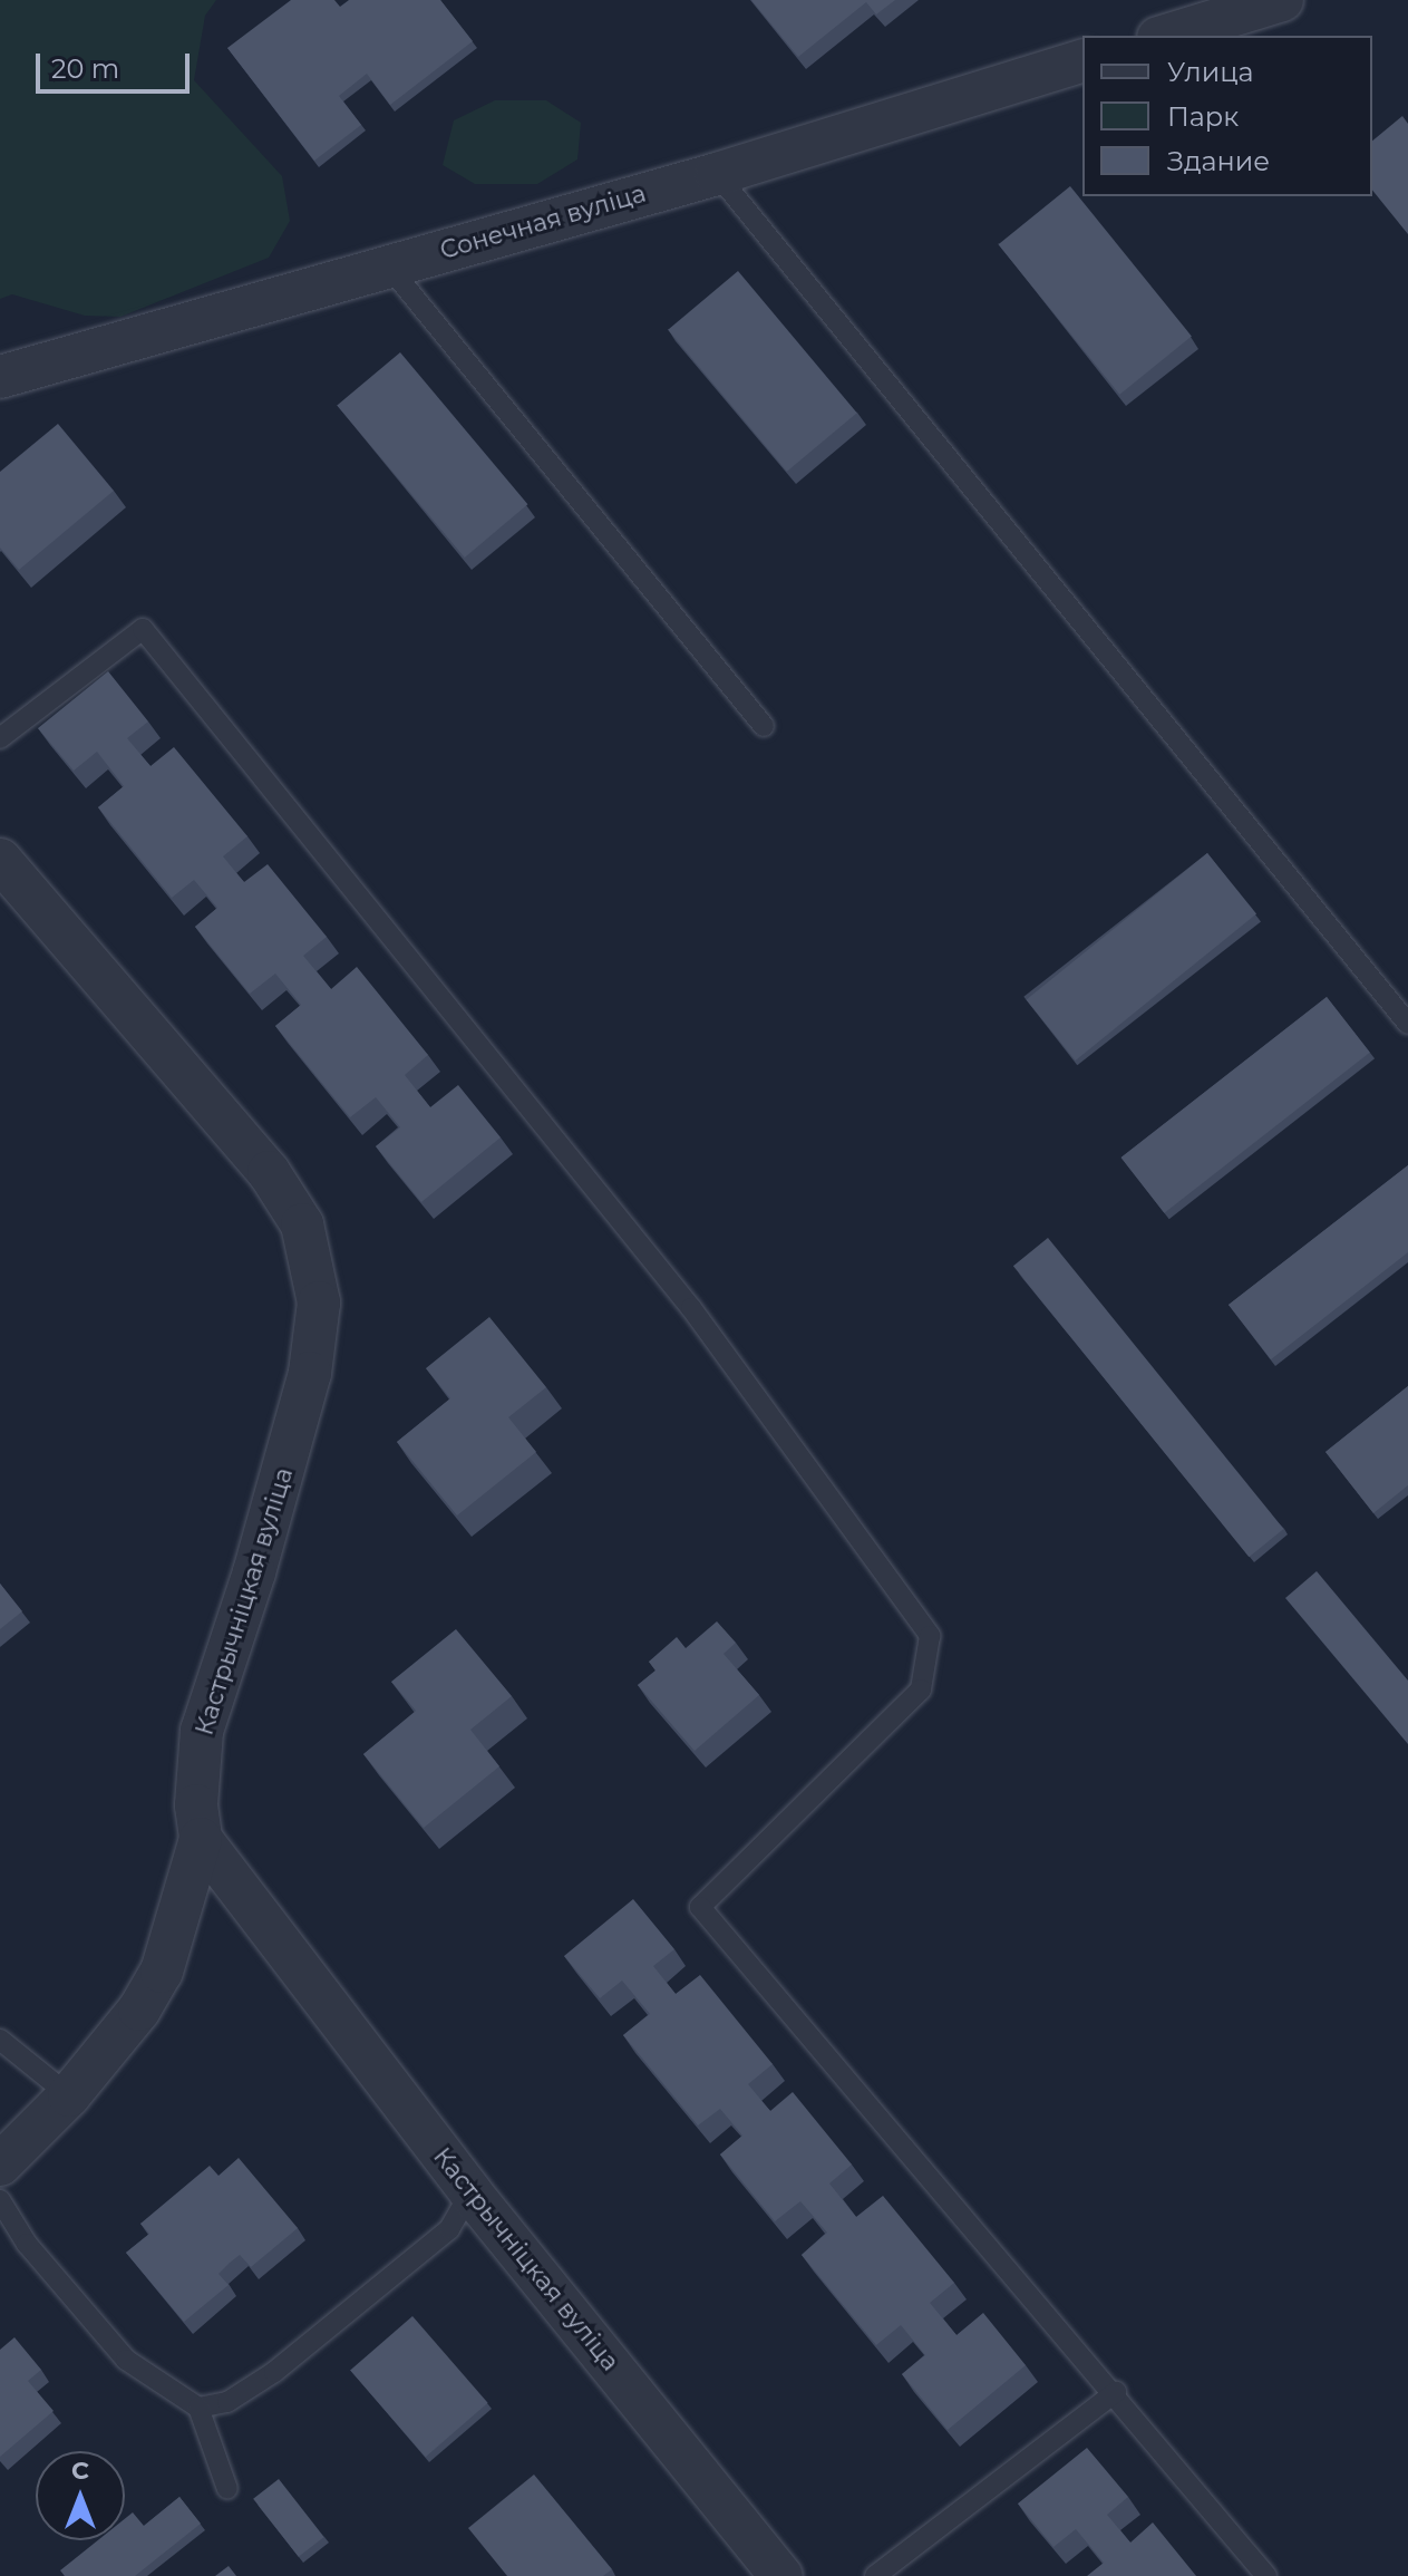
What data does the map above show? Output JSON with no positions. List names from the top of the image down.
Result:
{
  "streets": {
    "street": ["Сонечная вуліца", "Кастрычніцкая вуліца"]
  },
  "legend": ["Улица", "Парк", "Здание"],
  "scale_bar": "20 m",
  "north": "top"
}
